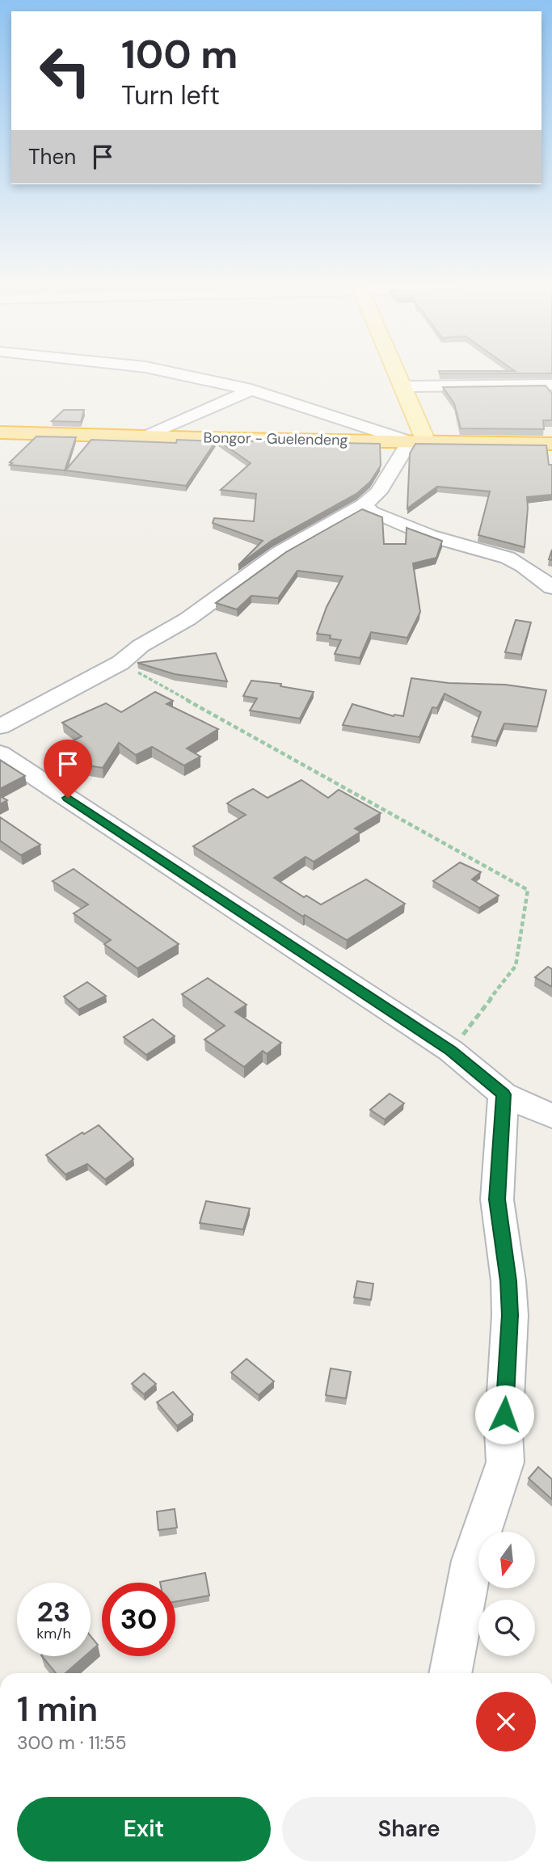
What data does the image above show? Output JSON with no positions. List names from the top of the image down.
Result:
{
  "streets": {
    "highway": ["Bongor - Guelendeng"]
  },
  "north": "bottom",
  "page": {
    "turn": ["100 m", "Turn left"],
    "then": "Then",
    "speed": "23 km/h",
    "limit": "30",
    "heading": ["1 min", "300 m · 11:55"],
    "buttons": ["Exit", "Share"]
  }
}
